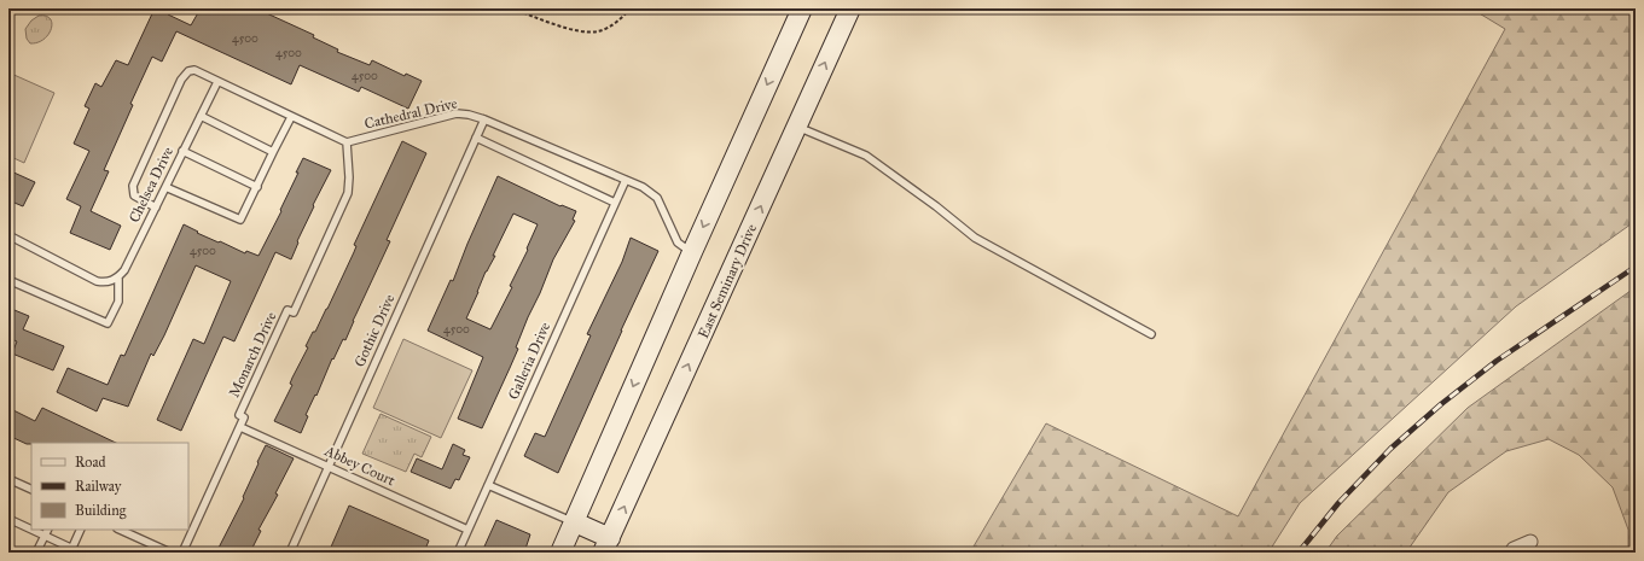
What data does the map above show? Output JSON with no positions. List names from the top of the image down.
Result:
{
  "streets": {
    "main road": ["East Seminary Drive"],
    "lane": [
      "Cathedral Drive",
      "Chelsea Drive",
      "Gothic Drive",
      "Monarch Drive",
      "Galleria Drive",
      "Abbey Court"
    ]
  },
  "crossings": [
    ["Cathedral Drive", "Gothic Drive"],
    ["Cathedral Drive", "Monarch Drive"],
    ["Cathedral Drive", "Galleria Drive"],
    ["Gothic Drive", "Abbey Court"],
    ["Monarch Drive", "Abbey Court"],
    ["Galleria Drive", "Abbey Court"]
  ],
  "house_numbers": [
    "4500",
    "4500",
    "4500",
    "4500",
    "4500"
  ],
  "legend": ["Road", "Railway", "Building"]
}
